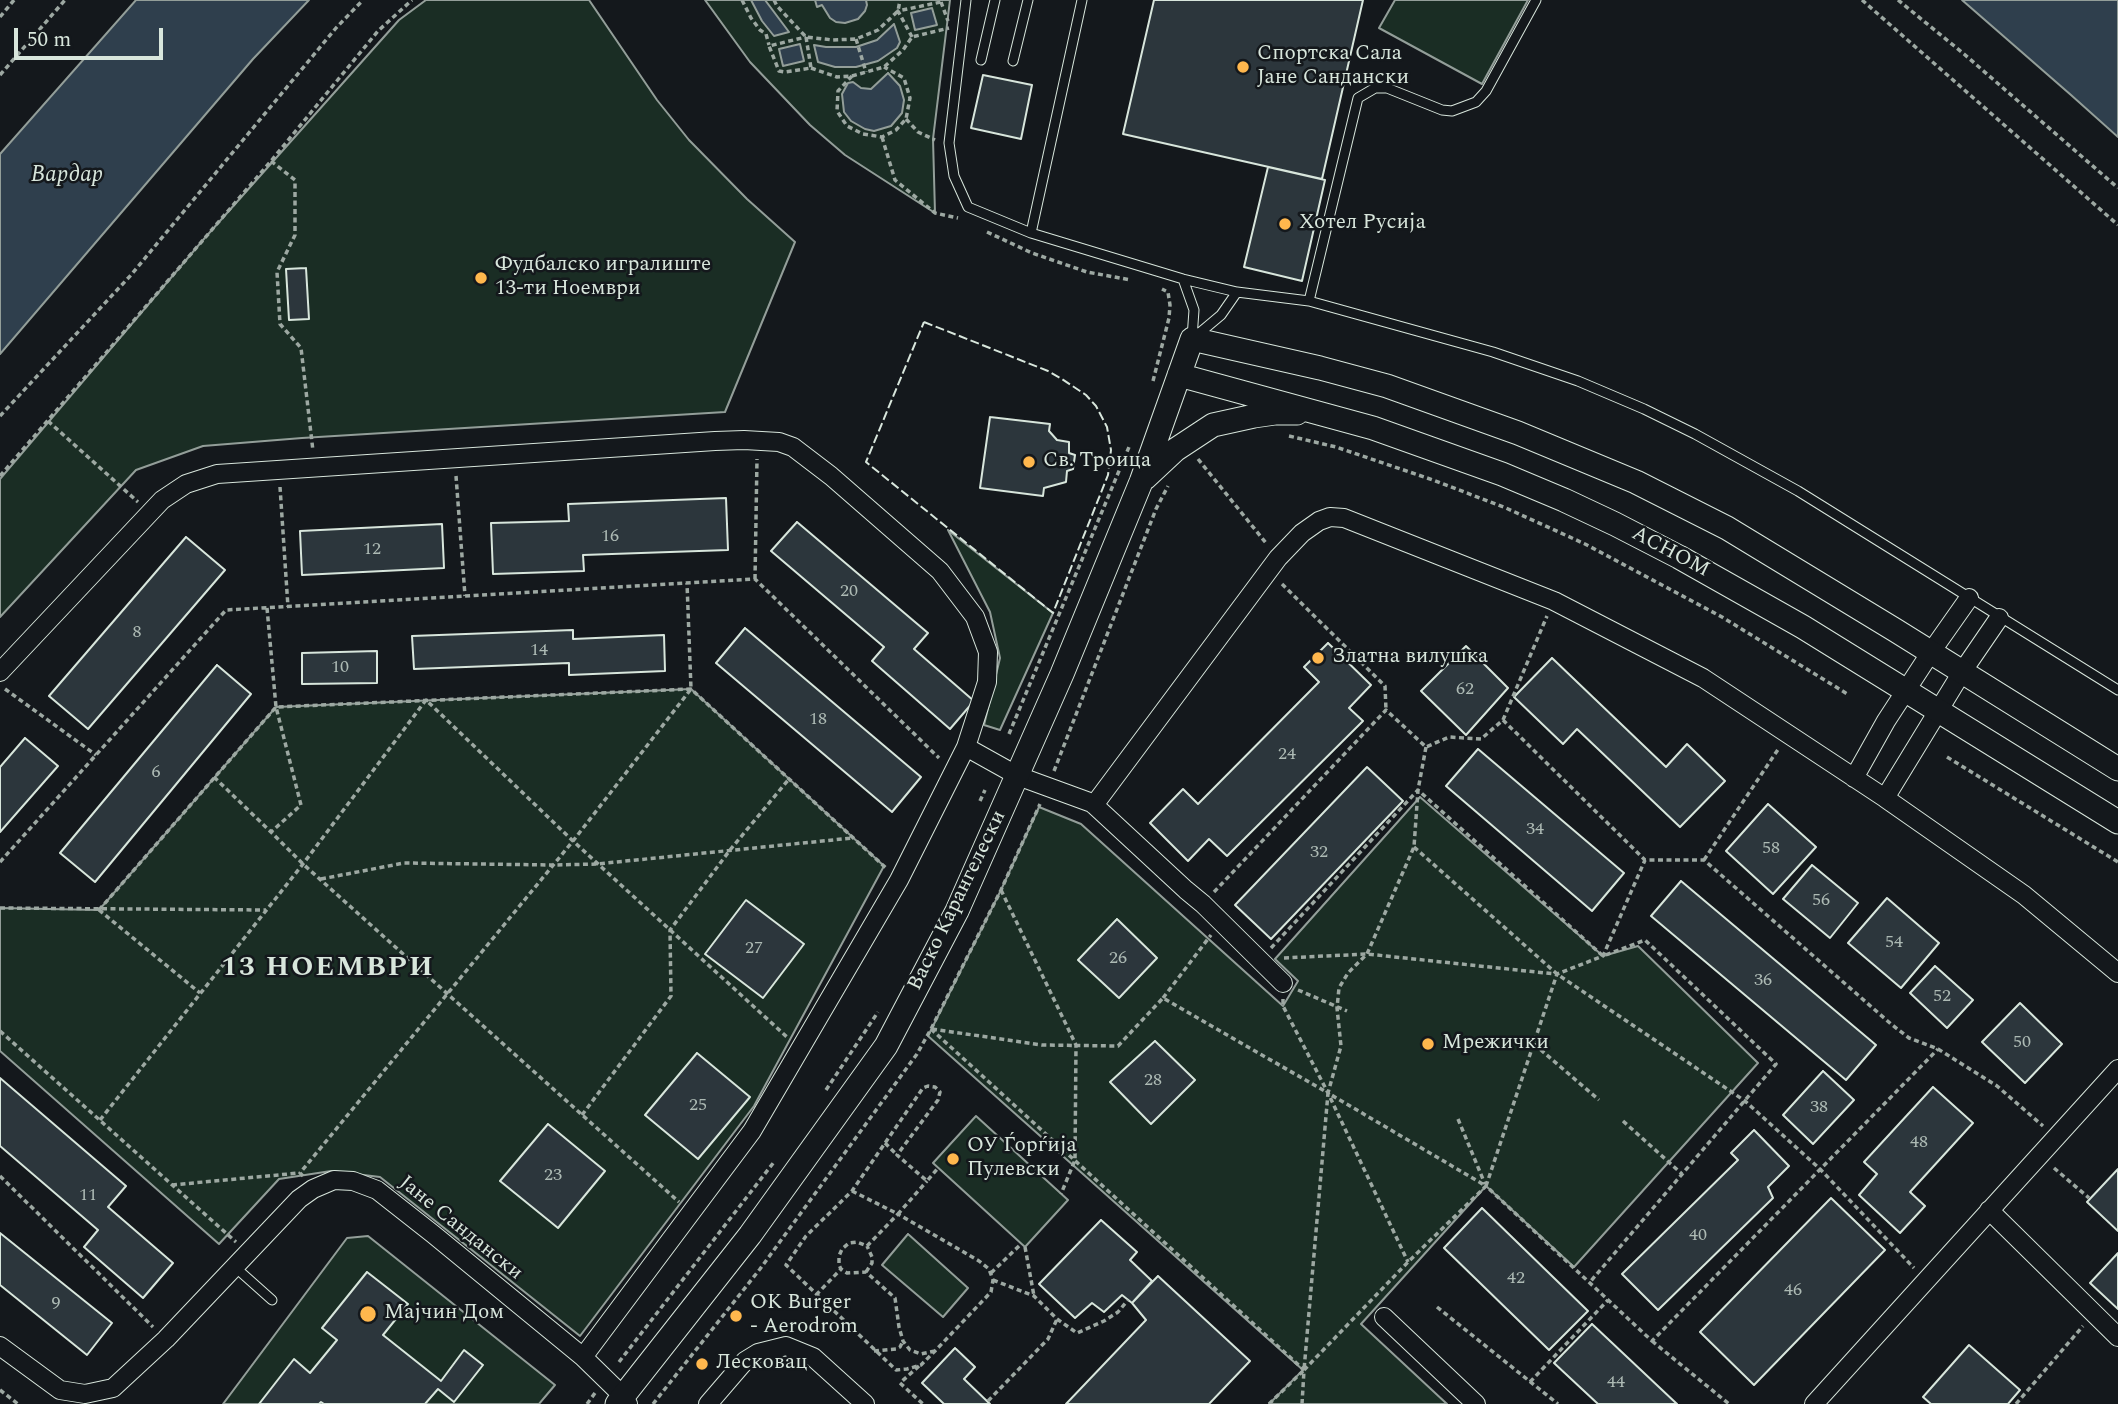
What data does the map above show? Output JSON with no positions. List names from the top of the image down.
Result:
{
  "streets": {
    "street": ["АСНОМ", "Васко Карангелески", "Јане Сандански"]
  },
  "crossings": [
    ["АСНОМ", "Васко Карангелески"],
    ["Васко Карангелески", "Јане Сандански"]
  ],
  "districts": ["13 НОЕМВРИ"],
  "water": ["Вардар"],
  "places": [
    "Спортска Сала Јане Сандански",
    "Хотел Русија",
    "Фудбалско игралиште 13-ти Ноември",
    "Св. Троица",
    "Златна вилушка",
    "Мрежички",
    "ОУ Ѓорѓија Пулевски",
    "Мајчин Дом",
    "OK Burger - Aerodrom",
    "Лесковац"
  ],
  "house_numbers": [
    "16",
    "12",
    "20",
    "8",
    "14",
    "10",
    "62",
    "18",
    "24",
    "6",
    "34",
    "58",
    "32",
    "56",
    "54",
    "27",
    "26",
    "36",
    "52",
    "50",
    "28",
    "25",
    "38",
    "48",
    "23",
    "11",
    "40",
    "42",
    "46",
    "9",
    "44"
  ],
  "scale_bar": "50 m"
}
